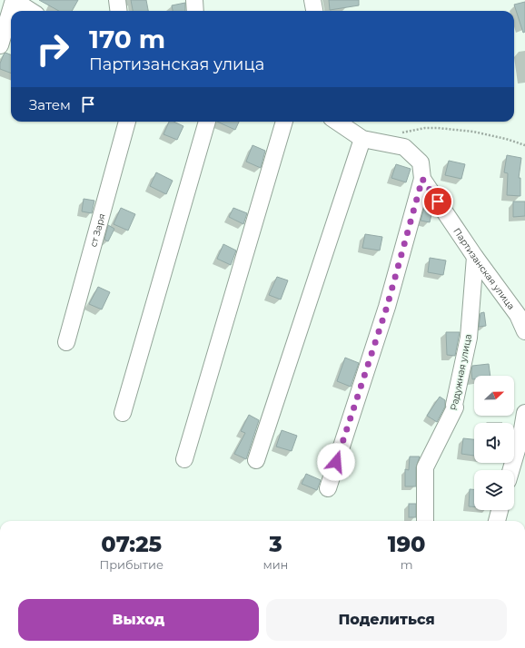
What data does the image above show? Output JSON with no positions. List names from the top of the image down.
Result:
{
  "streets": {
    "street": ["ст Заря", "Партизанская улица", "Радужная улица"]
  },
  "crossings": [
    ["Партизанская улица", "Радужная улица"]
  ],
  "north": "right",
  "page": {
    "turn": ["170 m", "Партизанская улица"],
    "then": "Затем",
    "eta": [
      "07:25",
      "Прибытие",
      "3",
      "мин",
      "190",
      "m"
    ],
    "buttons": ["Выход", "Поделиться"]
  }
}
